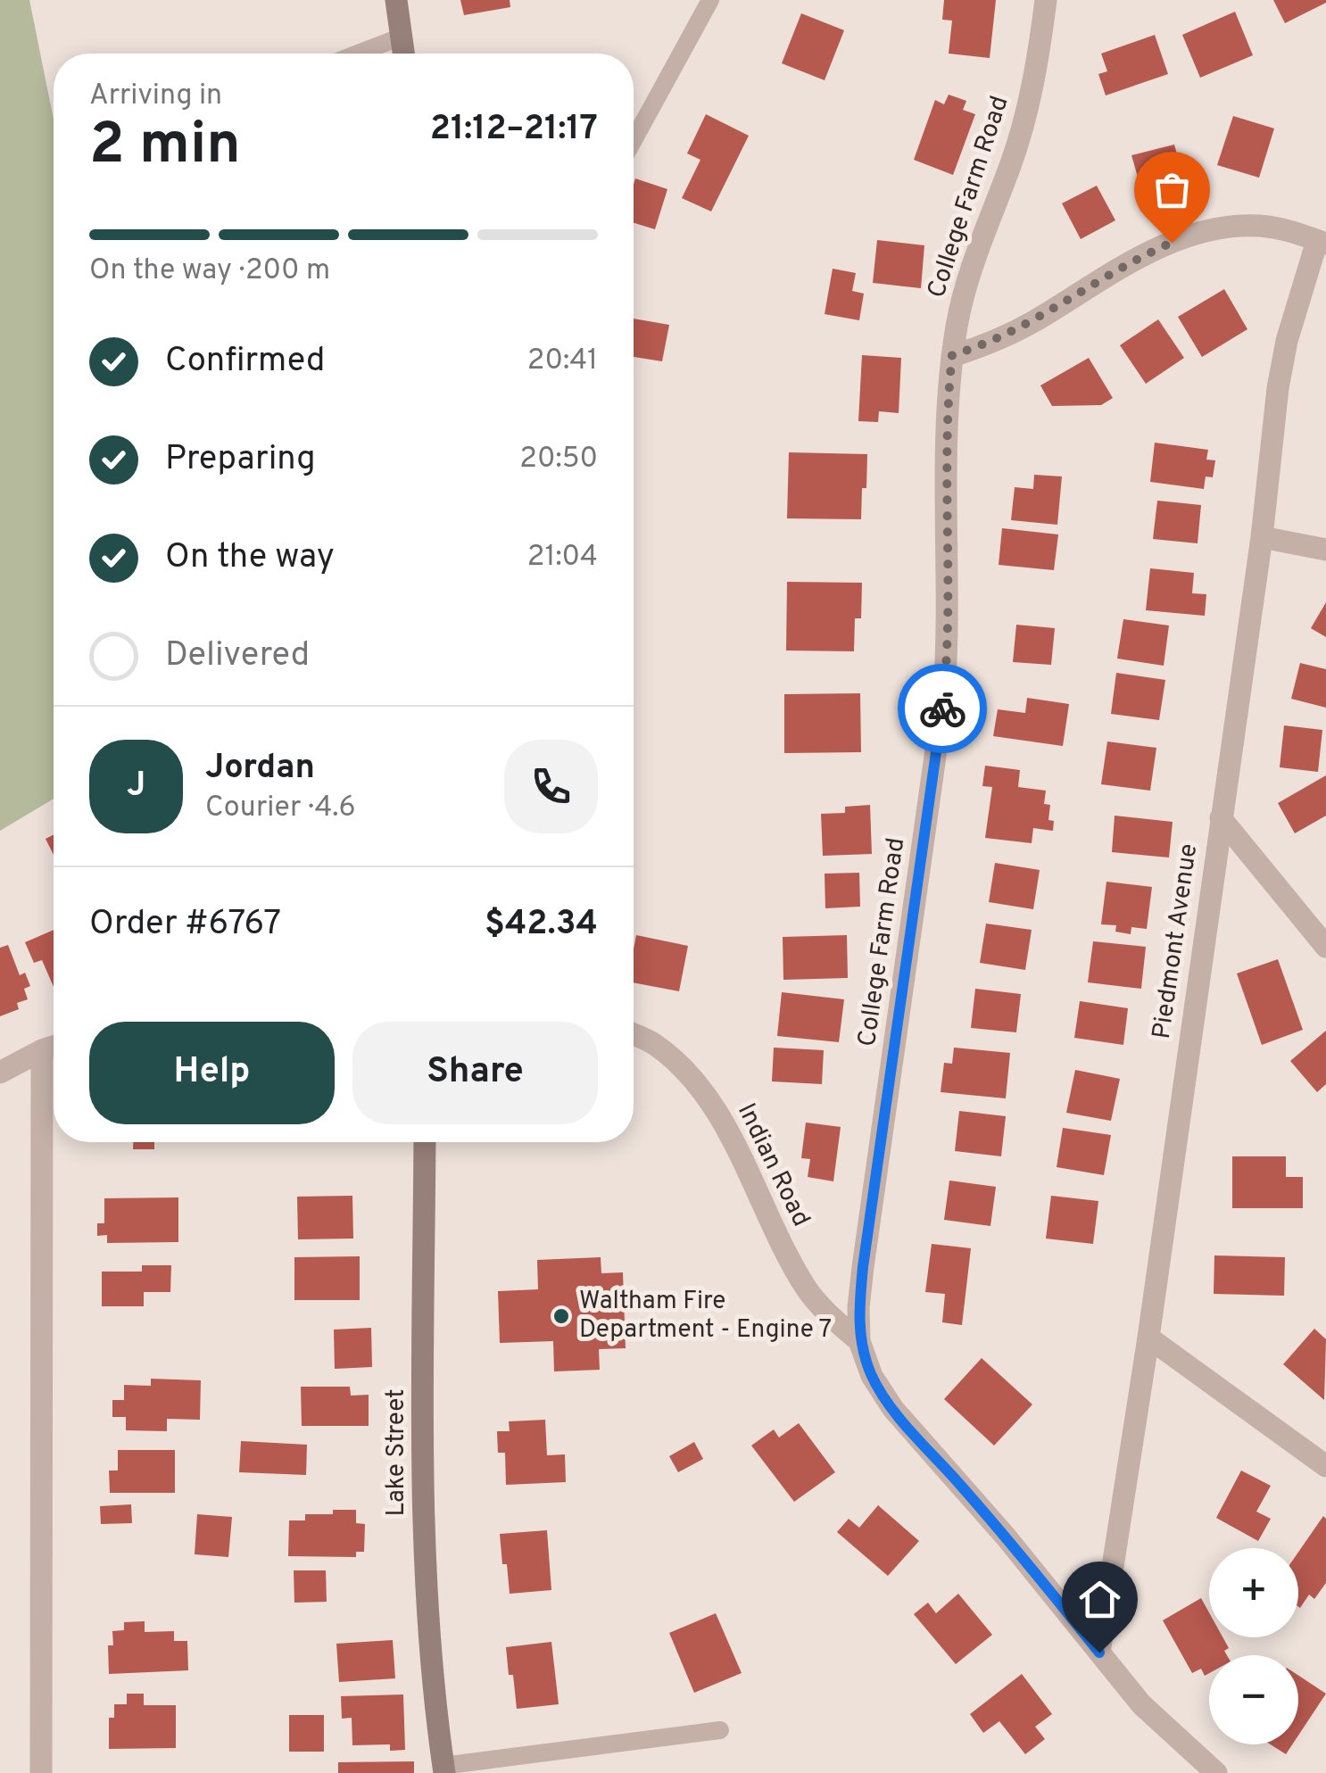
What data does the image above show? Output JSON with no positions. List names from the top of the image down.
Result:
{
  "streets": {
    "street": [
      "College Farm Road",
      "Piedmont Avenue",
      "Indian Road",
      "Lake Street"
    ]
  },
  "crossings": [
    ["College Farm Road", "Piedmont Avenue"],
    ["College Farm Road", "Indian Road"]
  ],
  "places": ["Waltham Fire Department - Engine 7"],
  "page": {
    "heading": ["2 min", "Arriving in", "21:12–21:17"],
    "panel": [
      "Jordan",
      "Courier · 4.6",
      "Order #6767",
      "$42.34"
    ],
    "bar": "On the way · 200 m",
    "list": [
      ["Confirmed", "20:41"],
      ["Preparing", "20:50"],
      ["On the way", "21:04"],
      "Delivered"
    ],
    "round": "J",
    "buttons": ["Help", "Share"],
    "map_buttons": ["+", "−"]
  }
}
